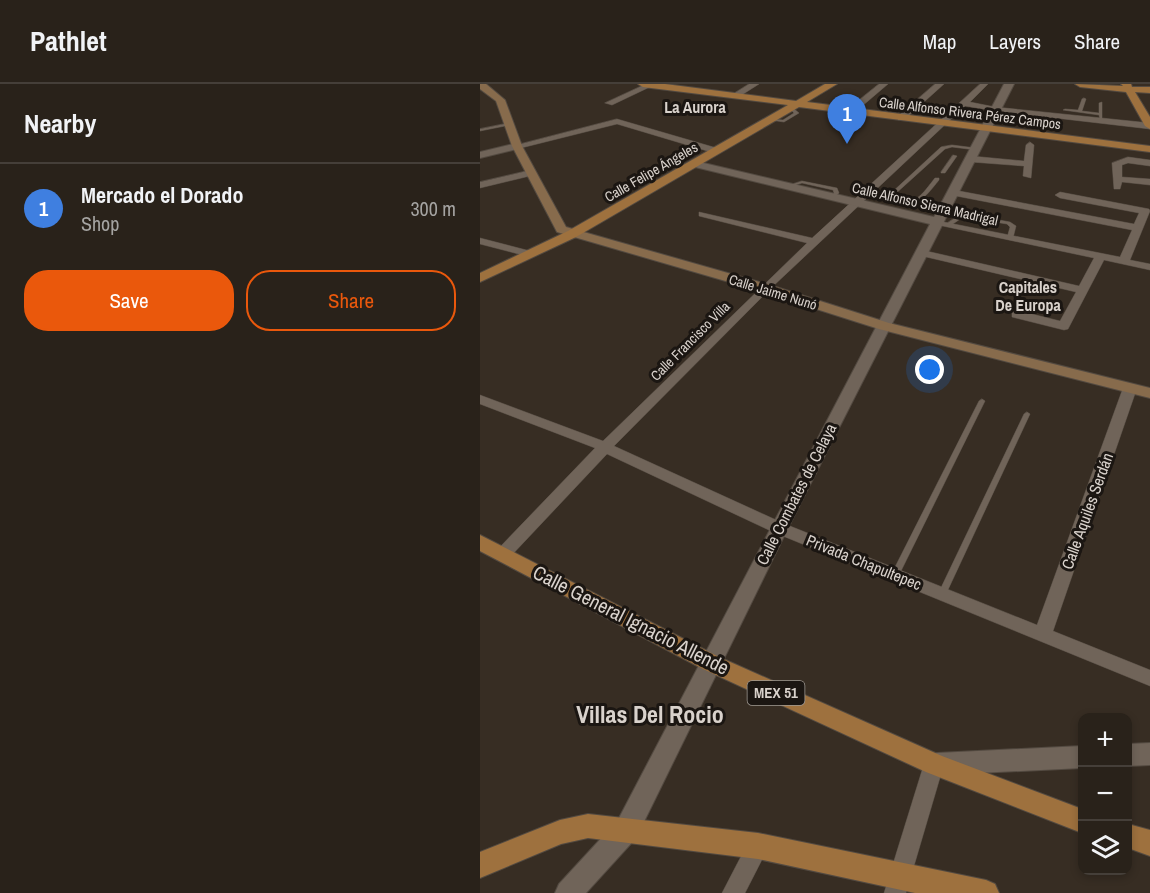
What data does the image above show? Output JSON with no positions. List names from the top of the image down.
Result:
{
  "streets": {
    "main road": [
      "Calle Alfonso Rivera Pérez Campos",
      "Calle Felipe Ángeles",
      "Calle Jaime Nunó",
      "Calle General Ignacio Allende",
      "MEX 51"
    ],
    "street": [
      "Calle Alfonso Sierra Madrigal",
      "Calle Francisco Villa",
      "Calle Combates de Celaya",
      "Calle Aquiles Serdán",
      "Privada Chapultepec"
    ]
  },
  "crossings": [
    ["Calle Alfonso Rivera Pérez Campos", "Calle Felipe Ángeles"],
    ["Calle Alfonso Rivera Pérez Campos", "Calle Francisco Villa"],
    ["Calle Alfonso Rivera Pérez Campos", "Calle Combates de Celaya"],
    ["Calle Felipe Ángeles", "Calle Alfonso Sierra Madrigal"],
    ["Calle Felipe Ángeles", "Calle Jaime Nunó"],
    ["Calle Alfonso Sierra Madrigal", "Calle Francisco Villa"],
    ["Calle Alfonso Sierra Madrigal", "Calle Combates de Celaya"],
    ["Calle Jaime Nunó", "Calle Francisco Villa"],
    ["Calle Jaime Nunó", "Calle Combates de Celaya"],
    ["Calle Jaime Nunó", "Calle Aquiles Serdán"],
    ["Calle Francisco Villa", "Privada Chapultepec"],
    ["Calle Francisco Villa", "Calle General Ignacio Allende"],
    ["Calle Combates de Celaya", "Privada Chapultepec"],
    ["Calle Combates de Celaya", "Calle General Ignacio Allende"],
    ["Calle Aquiles Serdán", "Privada Chapultepec"]
  ],
  "districts": ["La Aurora", "Capitales De Europa", "Villas Del Rocio"],
  "page": {
    "header": "Pathlet",
    "nav": ["Map", "Layers", "Share"],
    "heading": "Nearby",
    "pins": "1",
    "list": [
      {
        "mark": "1",
        "name": "Mercado el Dorado",
        "note": "Shop",
        "value": "300 m"
      }
    ],
    "buttons": ["Save", "Share"],
    "map_buttons": ["+", "−"]
  }
}
